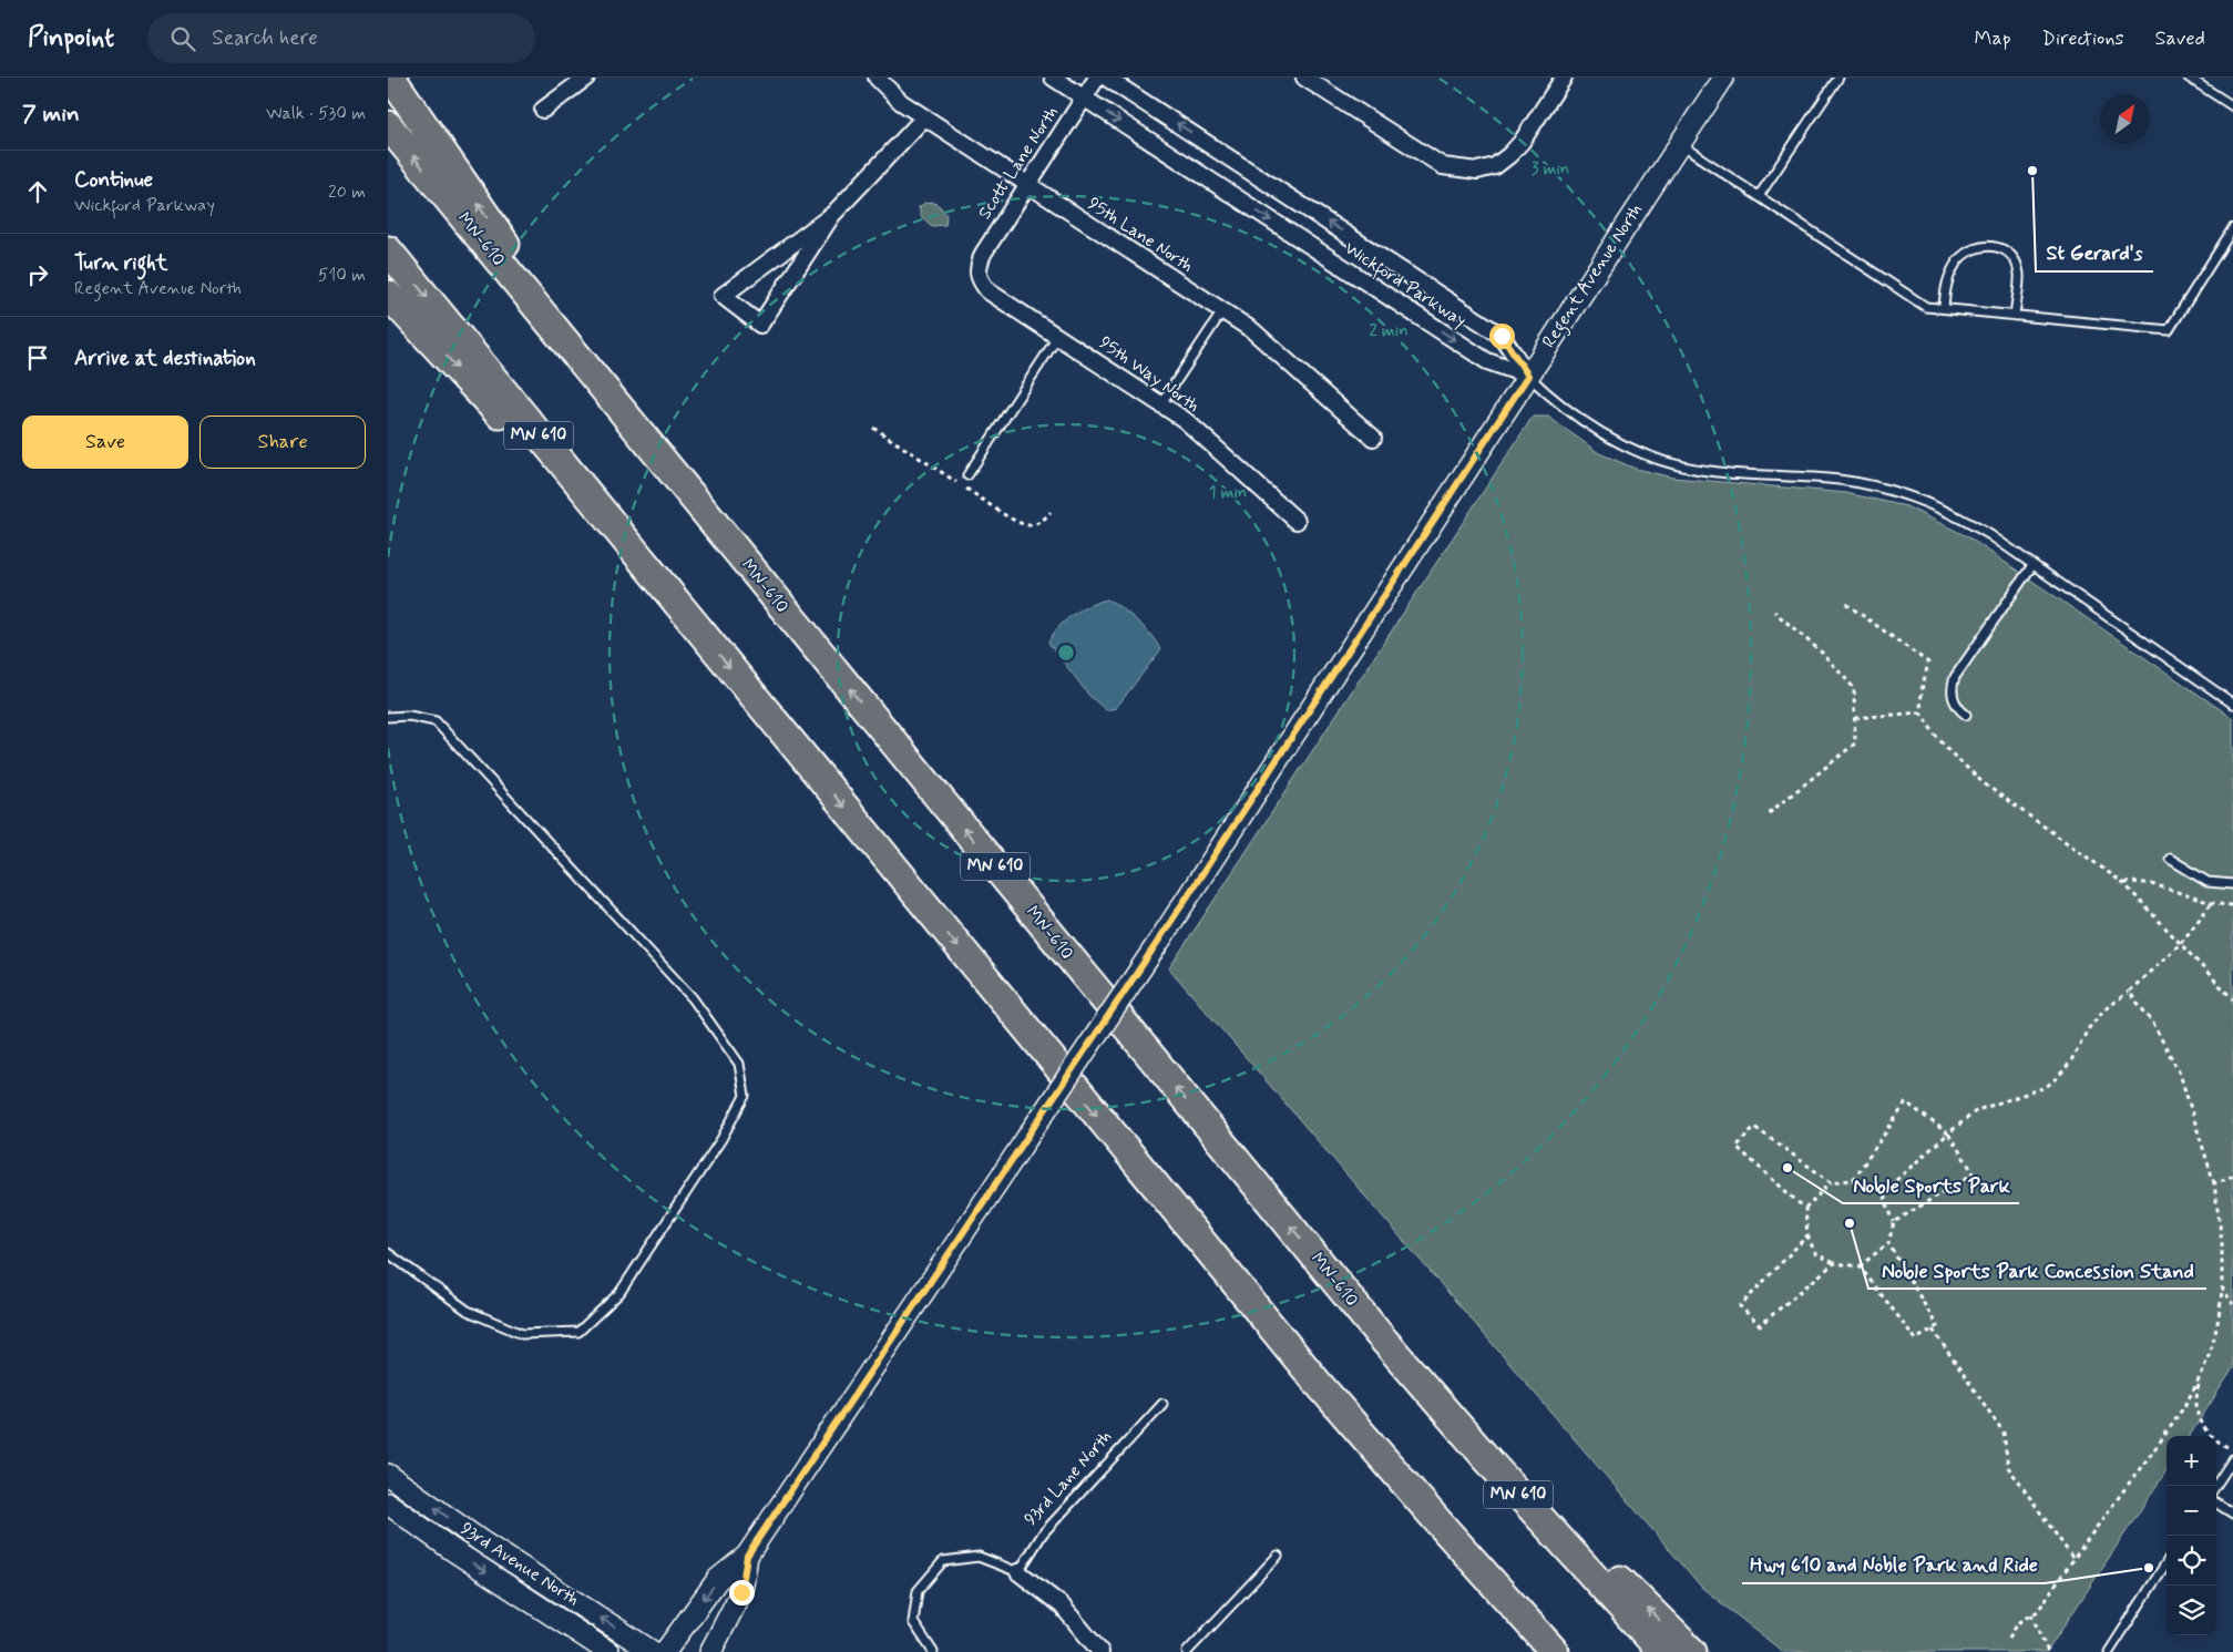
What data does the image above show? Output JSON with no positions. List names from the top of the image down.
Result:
{
  "streets": {
    "highway": ["MN-610", "MN 610"],
    "street": [
      "Scott Lane North",
      "95th Lane North",
      "Regent Avenue North",
      "Wickford Parkway",
      "95th Way North",
      "93rd Avenue North"
    ],
    "lane": ["93rd Lane North"]
  },
  "crossings": [
    ["Scott Lane North", "95th Lane North"],
    ["Scott Lane North", "Wickford Parkway"],
    ["Scott Lane North", "95th Way North"],
    ["Regent Avenue North", "Wickford Parkway"]
  ],
  "places": [
    "St Gerard's",
    "Noble Sports Park",
    "Noble Sports Park Concession Stand",
    "Hwy 610 and Noble Park and Ride"
  ],
  "north": "top right",
  "page": {
    "header": "Pinpoint",
    "search": "Search here",
    "nav": ["Map", "Directions", "Saved"],
    "heading": ["7 min", "Walk · 530 m"],
    "list": [
      ["Continue", "Wickford Parkway", "20 m"],
      ["Turn right", "Regent Avenue North", "510 m"],
      "Arrive at destination"
    ],
    "buttons": ["Save", "Share"],
    "map_buttons": ["+", "−"]
  },
  "rings": ["3 min", "2 min", "1 min"]
}
